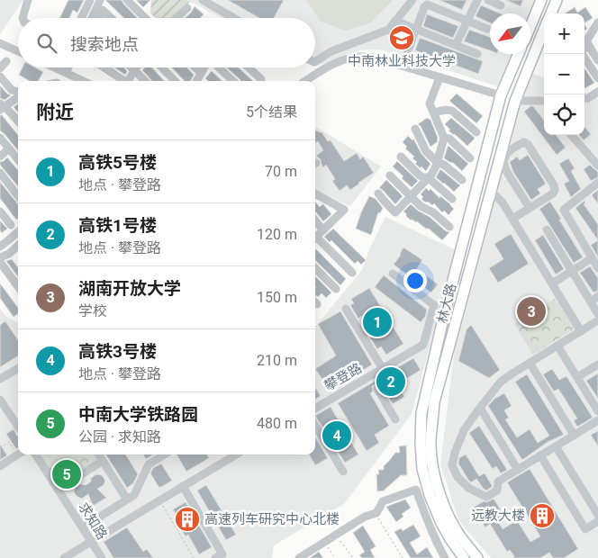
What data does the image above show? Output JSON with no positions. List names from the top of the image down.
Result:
{
  "streets": {
    "main road": ["林大路"],
    "street": ["攀登路", "求知路"]
  },
  "places": {
    "school or university": ["中南林业科技大学"],
    "building": ["远教大楼", "高速列车研究中心北楼"]
  },
  "north": "bottom left",
  "page": {
    "map_buttons": ["+", "−"],
    "search": "搜索地点",
    "heading": ["附近", "5个结果"],
    "list": [
      {
        "mark": "1",
        "name": "高铁5号楼",
        "note": "地点 · 攀登路",
        "value": "70 m"
      },
      {
        "mark": "2",
        "name": "高铁1号楼",
        "note": "地点 · 攀登路",
        "value": "120 m"
      },
      {
        "mark": "3",
        "name": "湖南开放大学",
        "note": "学校",
        "value": "150 m"
      },
      {
        "mark": "4",
        "name": "高铁3号楼",
        "note": "地点 · 攀登路",
        "value": "210 m"
      },
      {
        "mark": "5",
        "name": "中南大学铁路园",
        "note": "公园 · 求知路",
        "value": "480 m"
      }
    ],
    "pins": [
      "3",
      "1",
      "2",
      "4",
      "5"
    ]
  }
}
